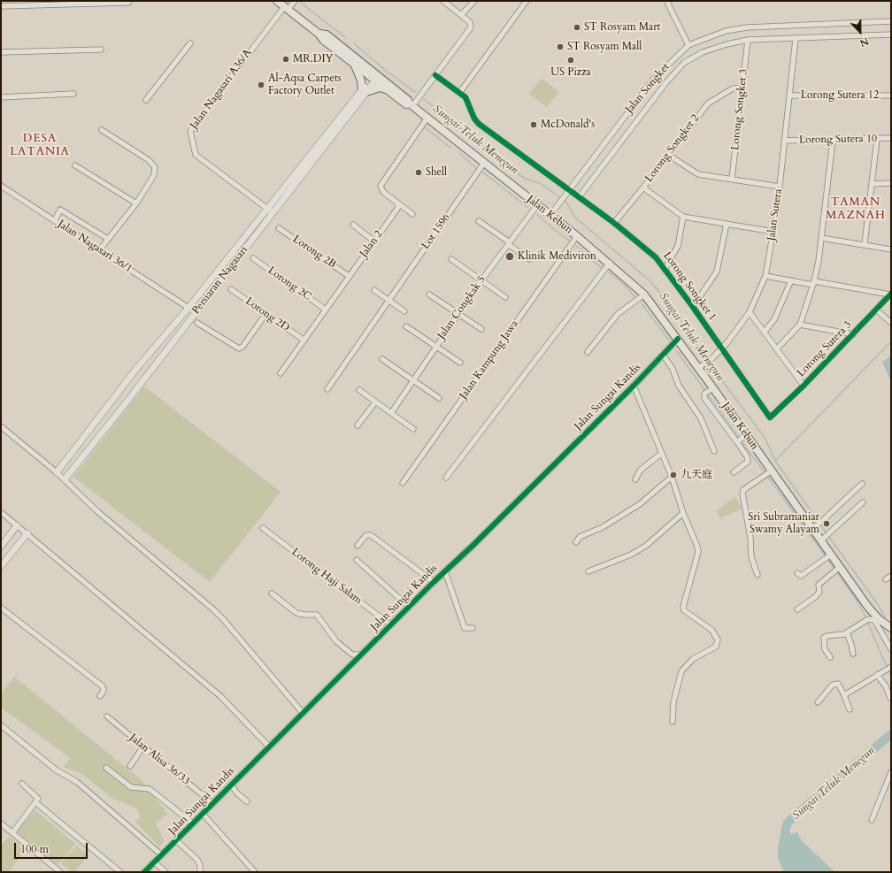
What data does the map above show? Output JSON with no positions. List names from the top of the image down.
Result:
{
  "streets": {
    "main road": ["Jalan Kebun"],
    "street": [
      "Jalan Songket",
      "Jalan Nagasari A36/A",
      "Lorong Sutera 12",
      "Lorong Songket 3",
      "Lorong Sutera 10",
      "Lorong Songket 2",
      "Jalan Sutera",
      "Lot 1596",
      "Jalan 2",
      "Jalan Nagasari 36/1",
      "Lorong 2B",
      "Persiaran Nagasari",
      "Lorong 2C",
      "Lorong Songket 1",
      "Jalan Congkak 5",
      "Lorong 2D",
      "Lorong Sutera 3",
      "Jalan Kampung Jawa",
      "Jalan Sungai Kandis",
      "Lorong Haji Salam",
      "Jalan Alisa 36/33"
    ]
  },
  "crossings": [
    ["Jalan Songket", "Lorong Songket 3"],
    ["Jalan Songket", "Jalan Kebun"],
    ["Jalan Songket", "Jalan Sutera"],
    ["Jalan Songket", "Lorong Songket 1"],
    ["Jalan Nagasari A36/A", "Jalan Kebun"],
    ["Jalan Nagasari A36/A", "Persiaran Nagasari"],
    ["Lorong Sutera 12", "Jalan Sutera"],
    ["Lorong Songket 3", "Lorong Songket 2"],
    ["Lorong Sutera 10", "Jalan Sutera"],
    ["Lorong Songket 2", "Lorong Songket 1"],
    ["Jalan Kebun", "Jalan Sutera"],
    ["Jalan Kebun", "Lot 1596"],
    ["Jalan Kebun", "Persiaran Nagasari"],
    ["Jalan Kebun", "Jalan Congkak 5"],
    ["Jalan Kebun", "Jalan Kampung Jawa"],
    ["Jalan Kebun", "Jalan Sungai Kandis"],
    ["Jalan Sutera", "Lorong Songket 1"],
    ["Jalan 2", "Lorong 2B"],
    ["Jalan 2", "Lorong 2C"],
    ["Jalan 2", "Lorong 2D"],
    ["Jalan Nagasari 36/1", "Persiaran Nagasari"],
    ["Lorong Songket 1", "Lorong Sutera 3"],
    ["Jalan Sungai Kandis", "Lorong Haji Salam"],
    ["Jalan Sungai Kandis", "Jalan Alisa 36/33"]
  ],
  "districts": ["DESA LATANIA", "TAMAN MAZNAH"],
  "water": ["Sungai Teluk Menegun"],
  "places": [
    "ST Rosyam Mart",
    "ST Rosyam Mall",
    "MR.DIY",
    "US Pizza",
    "Al-Aqsa Carpets Factory Outlet",
    "McDonald's",
    "Shell",
    "Klinik Mediviron",
    "九天庭",
    "Sri Subramaniar Swamy Alayam"
  ],
  "scale_bar": "100 m",
  "north": "bottom"
}
